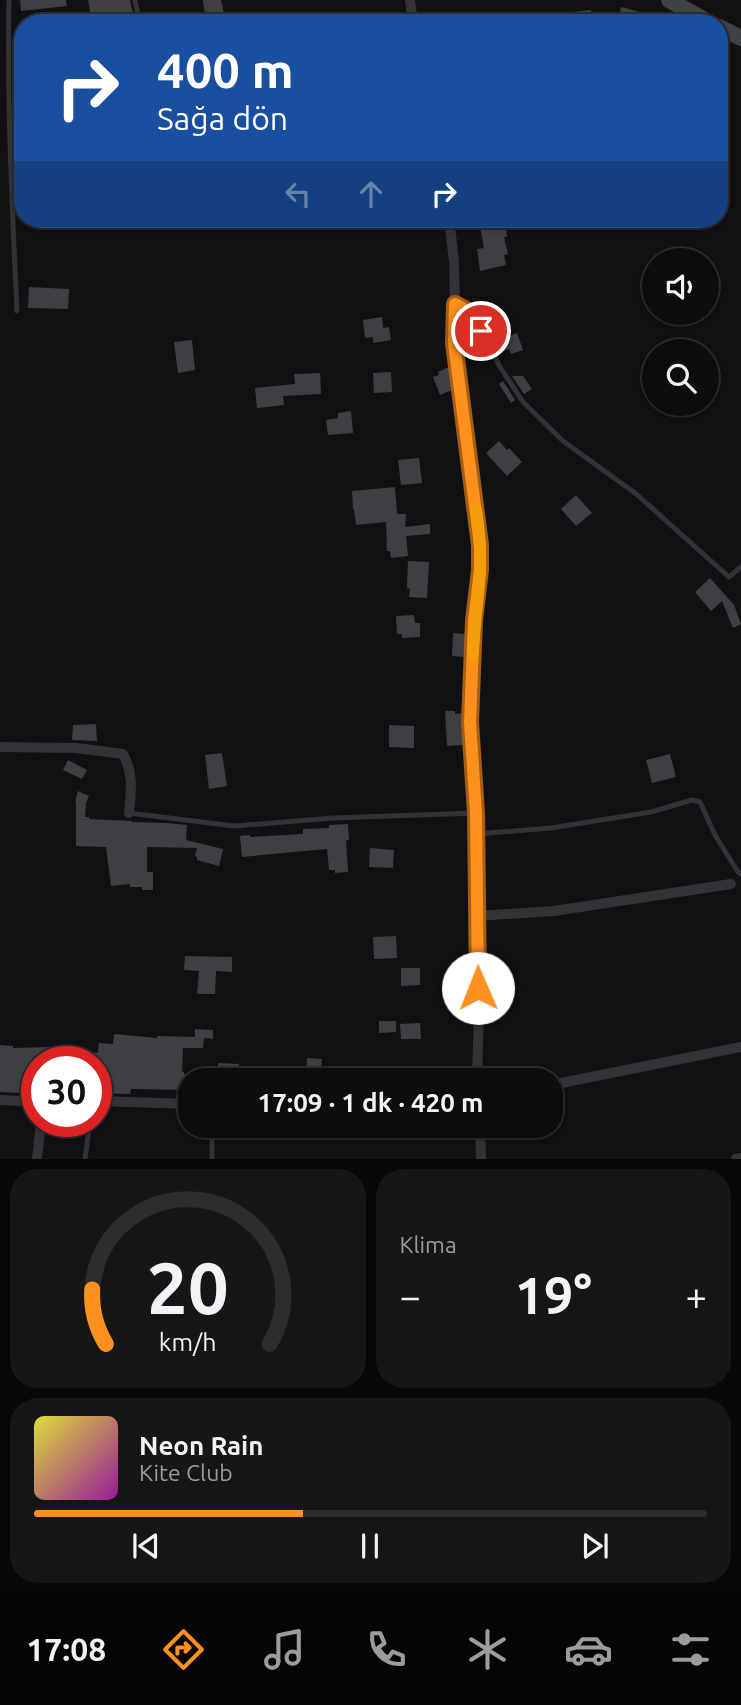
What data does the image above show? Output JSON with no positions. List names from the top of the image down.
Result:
{
  "page": {
    "turn": ["400 m", "Sağa dön"],
    "limit": "30",
    "trip": "17:09 · 1 dk · 420 m",
    "tile": "Klima",
    "heat": ["−", "19°", "+"],
    "song": ["Neon Rain", "Kite Club"],
    "tabs": "17:08",
    "gauge": ["20", "km/h"]
  }
}
